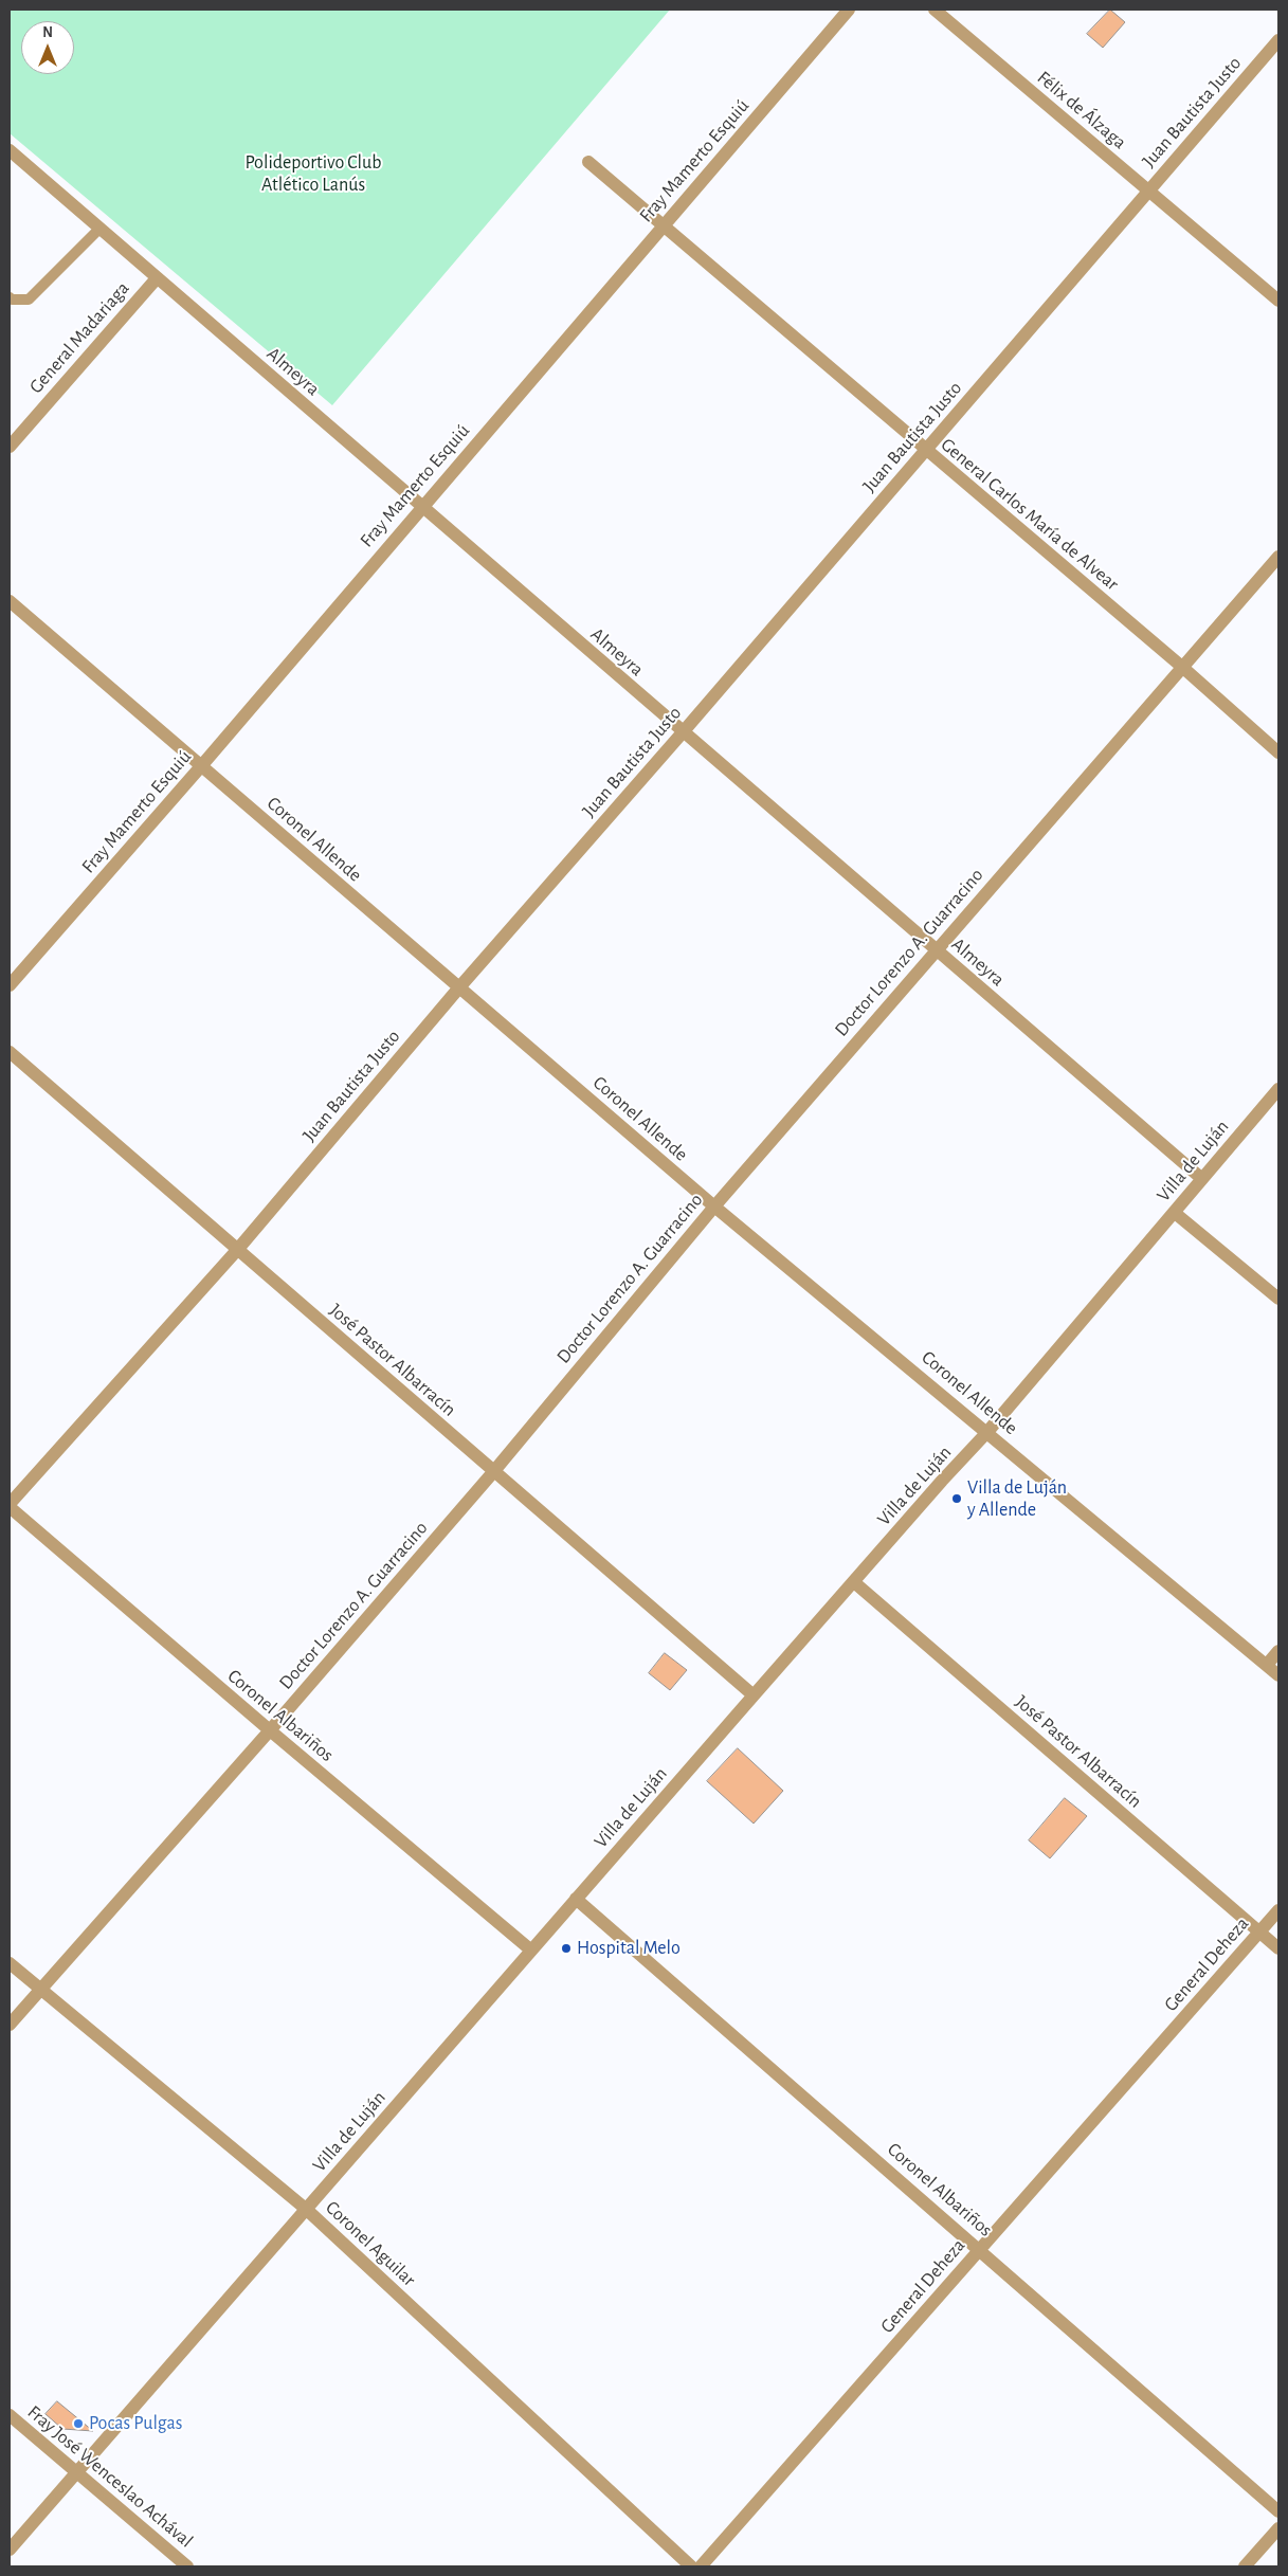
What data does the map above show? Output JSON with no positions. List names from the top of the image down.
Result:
{
  "streets": {
    "street": [
      "Félix de Álzaga",
      "Juan Bautista Justo",
      "Fray Mamerto Esquiú",
      "General Madariaga",
      "Almeyra",
      "General Carlos María de Alvear",
      "Coronel Allende",
      "Doctor Lorenzo A. Guarracino",
      "Villa de Luján",
      "José Pastor Albarracín",
      "Coronel Albariños",
      "General Deheza",
      "Coronel Aguilar",
      "Fray José Wenceslao Achával"
    ]
  },
  "crossings": [
    ["Félix de Álzaga", "Juan Bautista Justo"],
    ["Juan Bautista Justo", "Almeyra"],
    ["Juan Bautista Justo", "General Carlos María de Alvear"],
    ["Juan Bautista Justo", "Coronel Allende"],
    ["Juan Bautista Justo", "José Pastor Albarracín"],
    ["Juan Bautista Justo", "Coronel Albariños"],
    ["Fray Mamerto Esquiú", "Almeyra"],
    ["Fray Mamerto Esquiú", "General Carlos María de Alvear"],
    ["Fray Mamerto Esquiú", "Coronel Allende"],
    ["General Madariaga", "Almeyra"],
    ["Almeyra", "Doctor Lorenzo A. Guarracino"],
    ["Almeyra", "Villa de Luján"],
    ["General Carlos María de Alvear", "Doctor Lorenzo A. Guarracino"],
    ["Coronel Allende", "Doctor Lorenzo A. Guarracino"],
    ["Coronel Allende", "Villa de Luján"],
    ["Doctor Lorenzo A. Guarracino", "José Pastor Albarracín"],
    ["Doctor Lorenzo A. Guarracino", "Coronel Albariños"],
    ["Doctor Lorenzo A. Guarracino", "Coronel Aguilar"],
    ["Villa de Luján", "José Pastor Albarracín"],
    ["Villa de Luján", "Coronel Albariños"],
    ["Villa de Luján", "Coronel Aguilar"],
    ["Villa de Luján", "Fray José Wenceslao Achával"],
    ["José Pastor Albarracín", "General Deheza"],
    ["Coronel Albariños", "General Deheza"]
  ],
  "parks": ["Polideportivo Club Atlético Lanús"],
  "places": ["Villa de Luján y Allende", "Hospital Melo", "Pocas Pulgas"],
  "north": "top"
}
